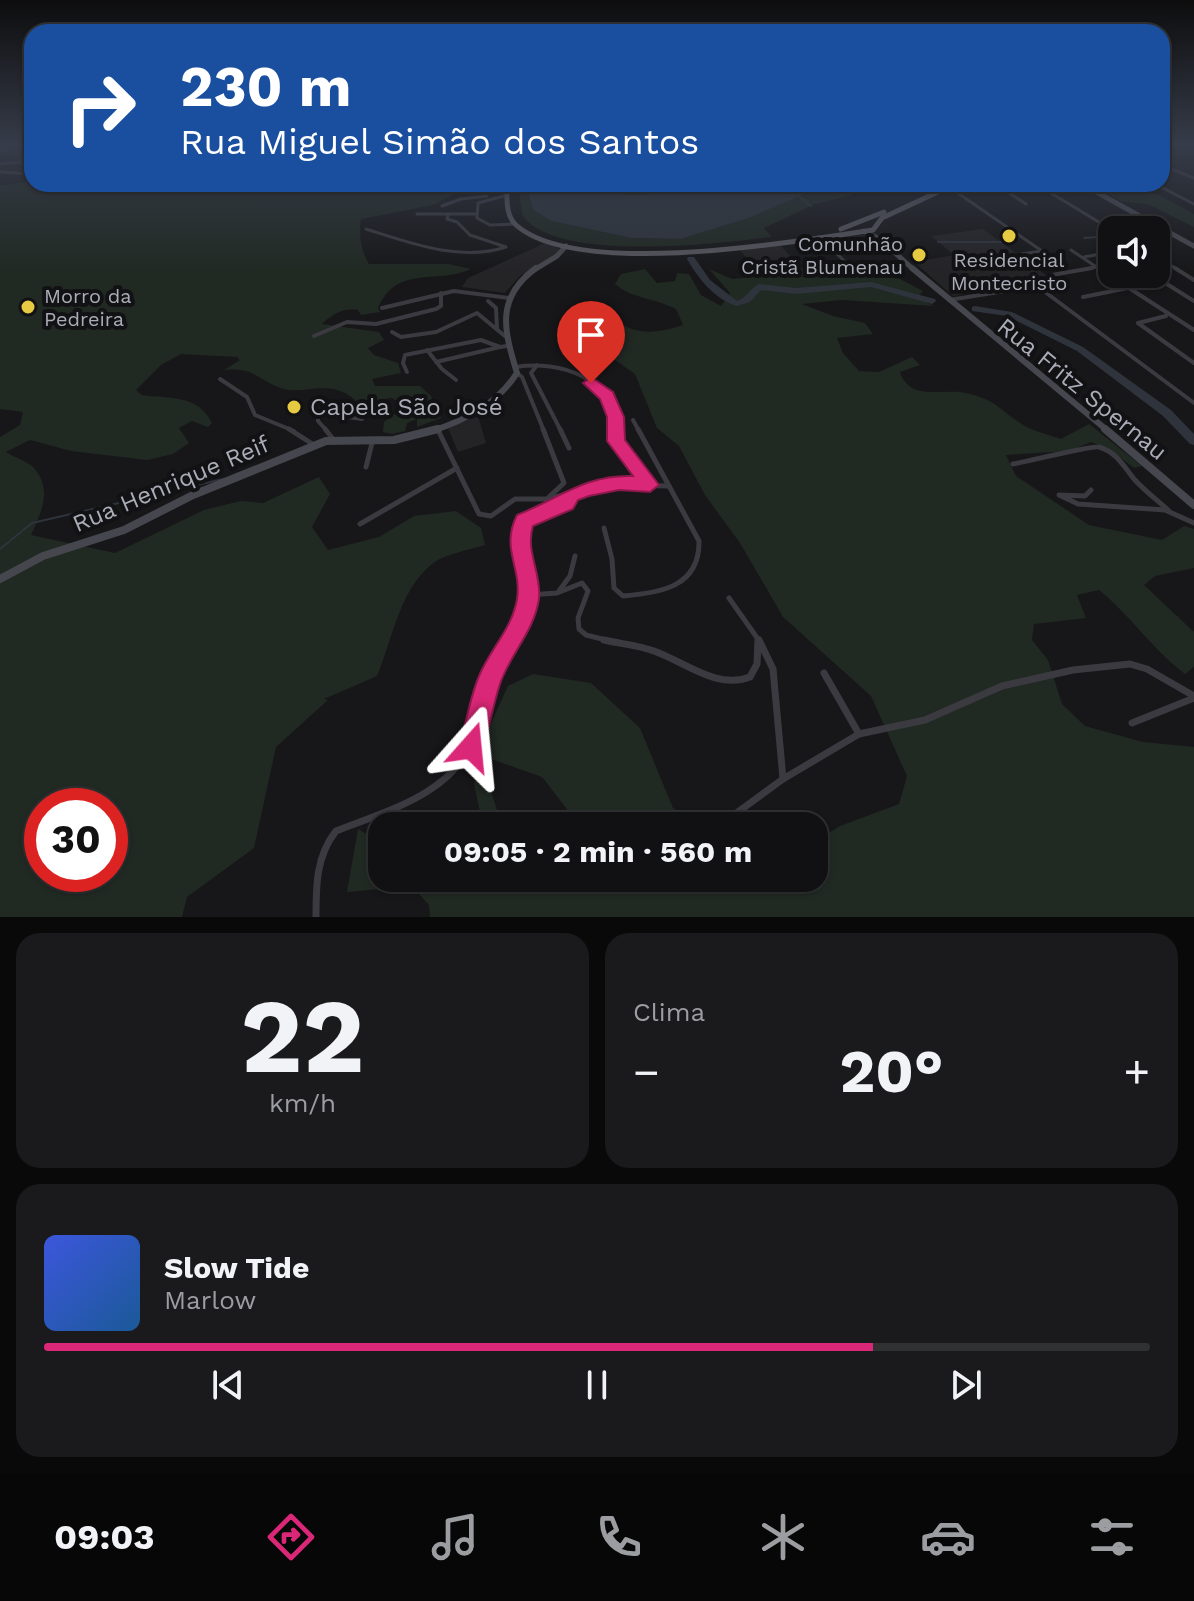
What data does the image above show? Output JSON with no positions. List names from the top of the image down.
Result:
{
  "streets": {
    "street": ["Rua Fritz Spernau", "Rua Henrique Reif"]
  },
  "places": [
    "Residencial Montecristo",
    "Comunhão Cristã Blumenau",
    "Morro da Pedreira",
    "Capela São José"
  ],
  "page": {
    "turn": ["230 m", "Rua Miguel Simão dos Santos"],
    "limit": "30",
    "trip": "09:05 · 2 min · 560 m",
    "tile": [
      ["22", "km/h"],
      "Clima"
    ],
    "heat": ["−", "20°", "+"],
    "song": ["Slow Tide", "Marlow"],
    "tabs": "09:03"
  }
}
